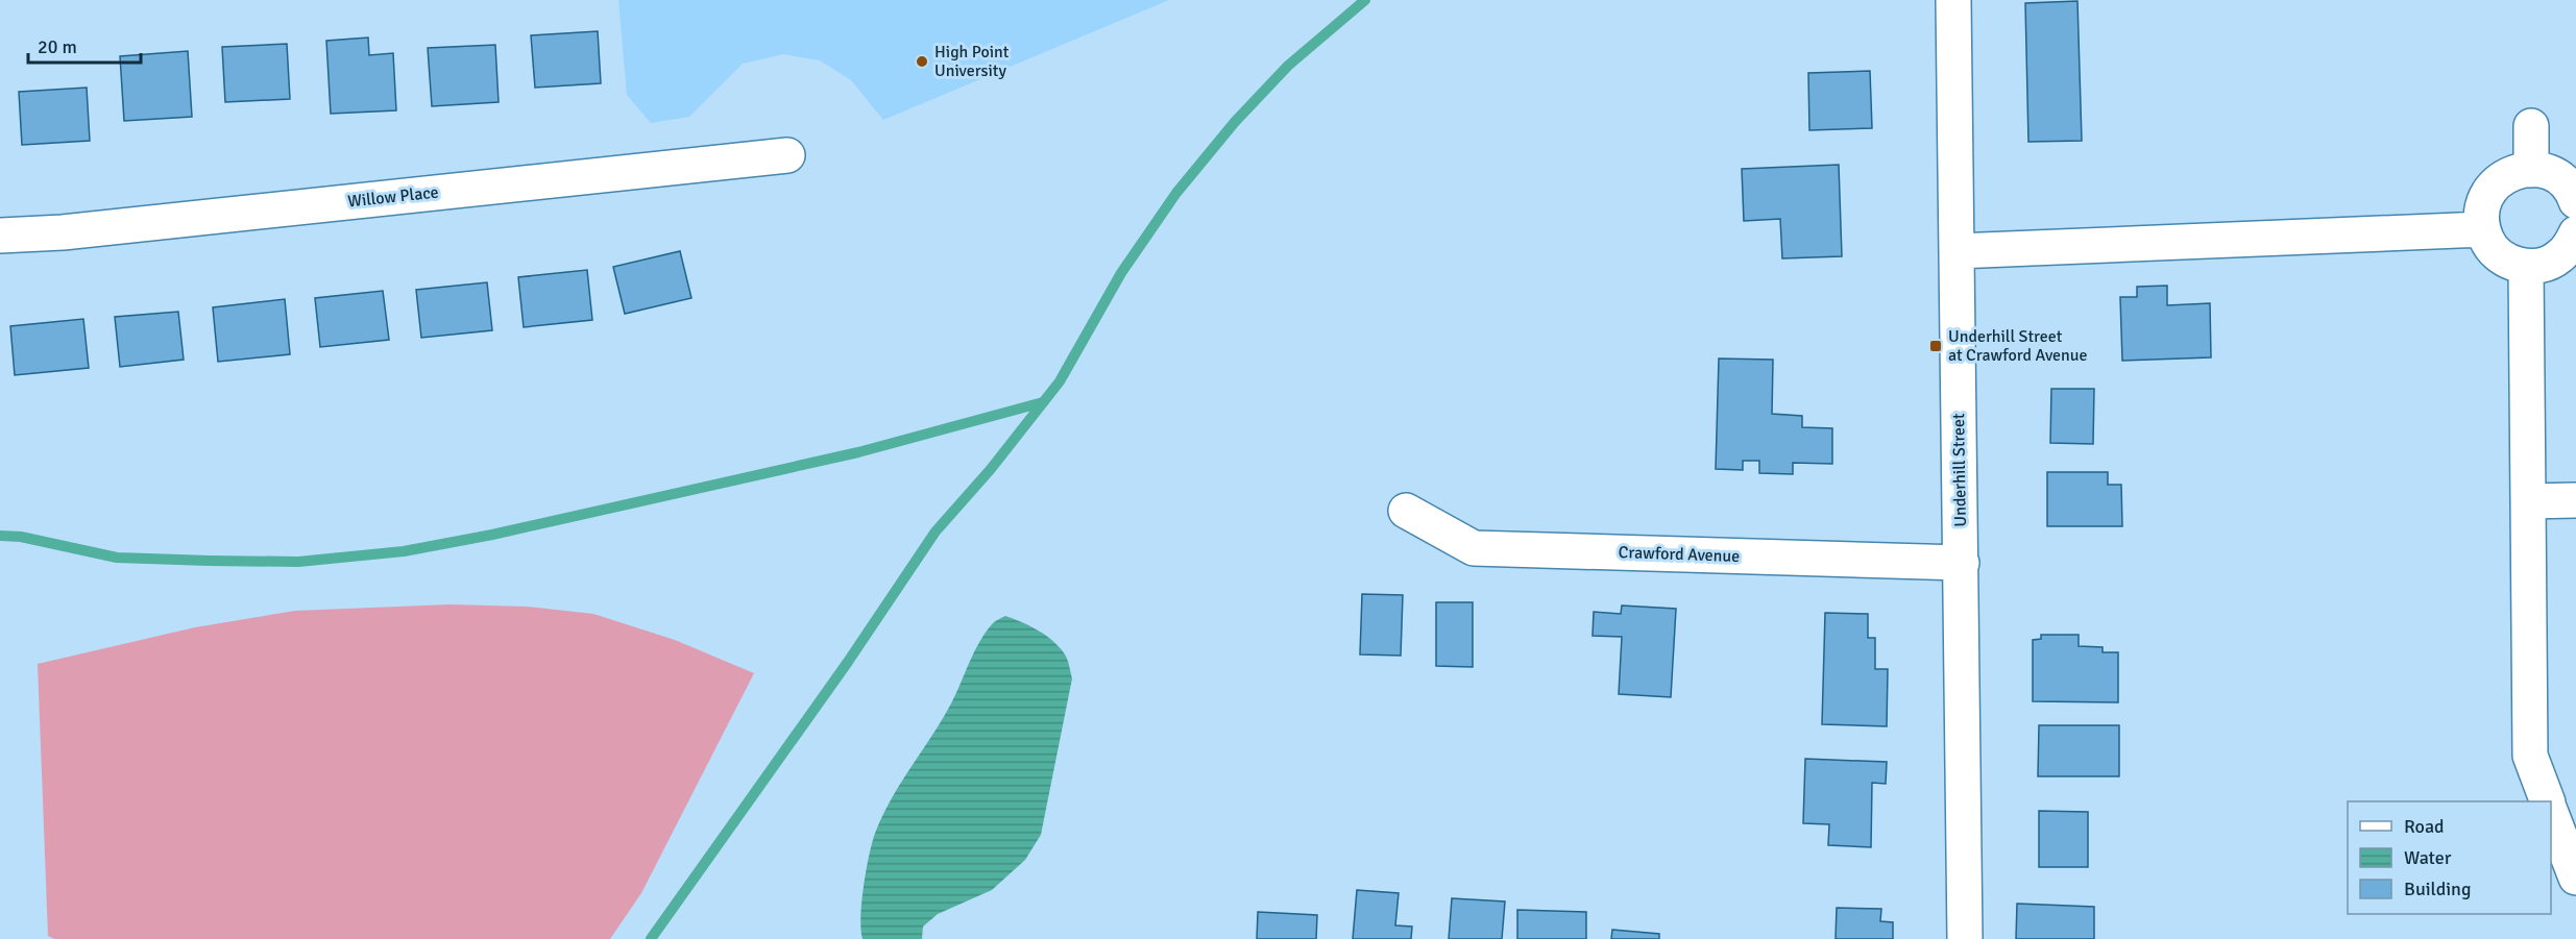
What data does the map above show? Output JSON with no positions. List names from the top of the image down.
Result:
{
  "streets": {
    "street": ["Willow Place", "Underhill Street", "Crawford Avenue"]
  },
  "crossings": [
    ["Underhill Street", "Crawford Avenue"]
  ],
  "places": {
    "other": ["High Point University"],
    "transit": ["Underhill Street at Crawford Avenue"]
  },
  "legend": ["Road", "Water", "Building"],
  "scale_bar": "20 m"
}
